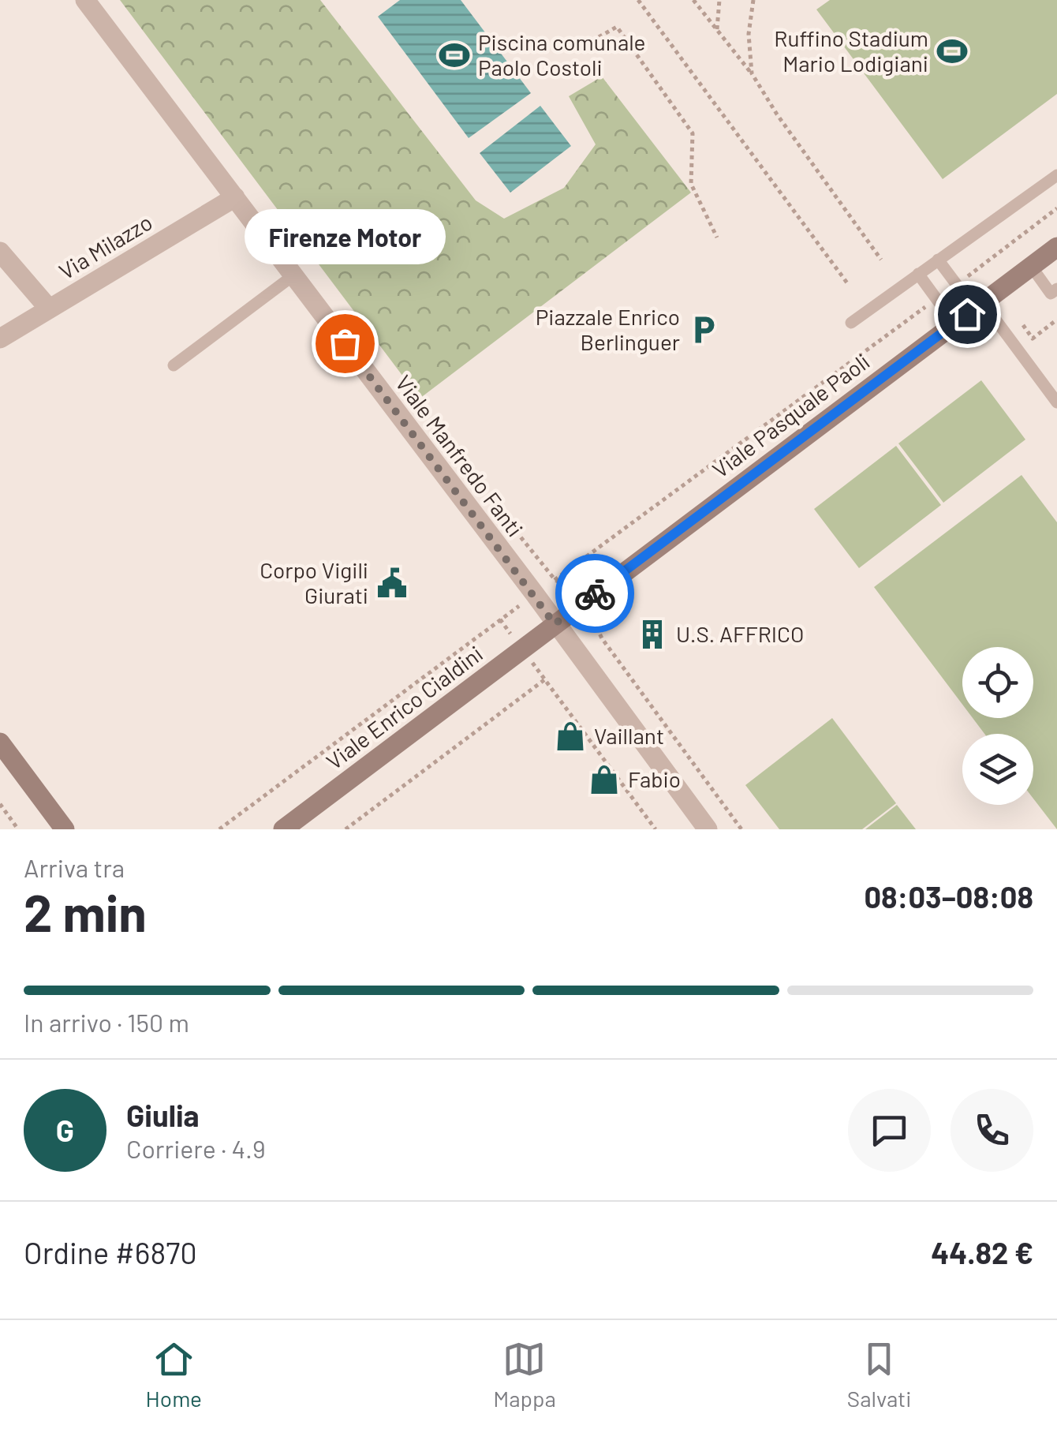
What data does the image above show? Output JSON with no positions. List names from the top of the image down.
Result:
{
  "streets": {
    "street": [
      "Via Milazzo",
      "Viale Pasquale Paoli",
      "Viale Manfredo Fanti",
      "Viale Enrico Cialdini"
    ]
  },
  "crossings": [
    ["Via Milazzo", "Viale Manfredo Fanti"],
    ["Viale Pasquale Paoli", "Viale Manfredo Fanti"],
    ["Viale Pasquale Paoli", "Viale Enrico Cialdini"],
    ["Viale Manfredo Fanti", "Viale Enrico Cialdini"]
  ],
  "places": {
    "sports": ["Ruffino Stadium Mario Lodigiani", "Piscina comunale Paolo Costoli"],
    "parking": ["Piazzale Enrico Berlinguer"],
    "other": ["Firenze Motor"],
    "public building": ["Corpo Vigili Giurati"],
    "building": ["U.S. AFFRICO"],
    "shop": ["Vaillant", "Fabio"]
  },
  "page": {
    "bubble": "Firenze Motor",
    "heading": ["2 min", "Arriva tra", "08:03–08:08"],
    "panel": [
      "Giulia",
      "Corriere · 4.9",
      "Ordine #6870",
      "44.82 €"
    ],
    "bar": "In arrivo · 150 m",
    "round": "G",
    "tabs": ["Home", "Mappa", "Salvati"]
  }
}
